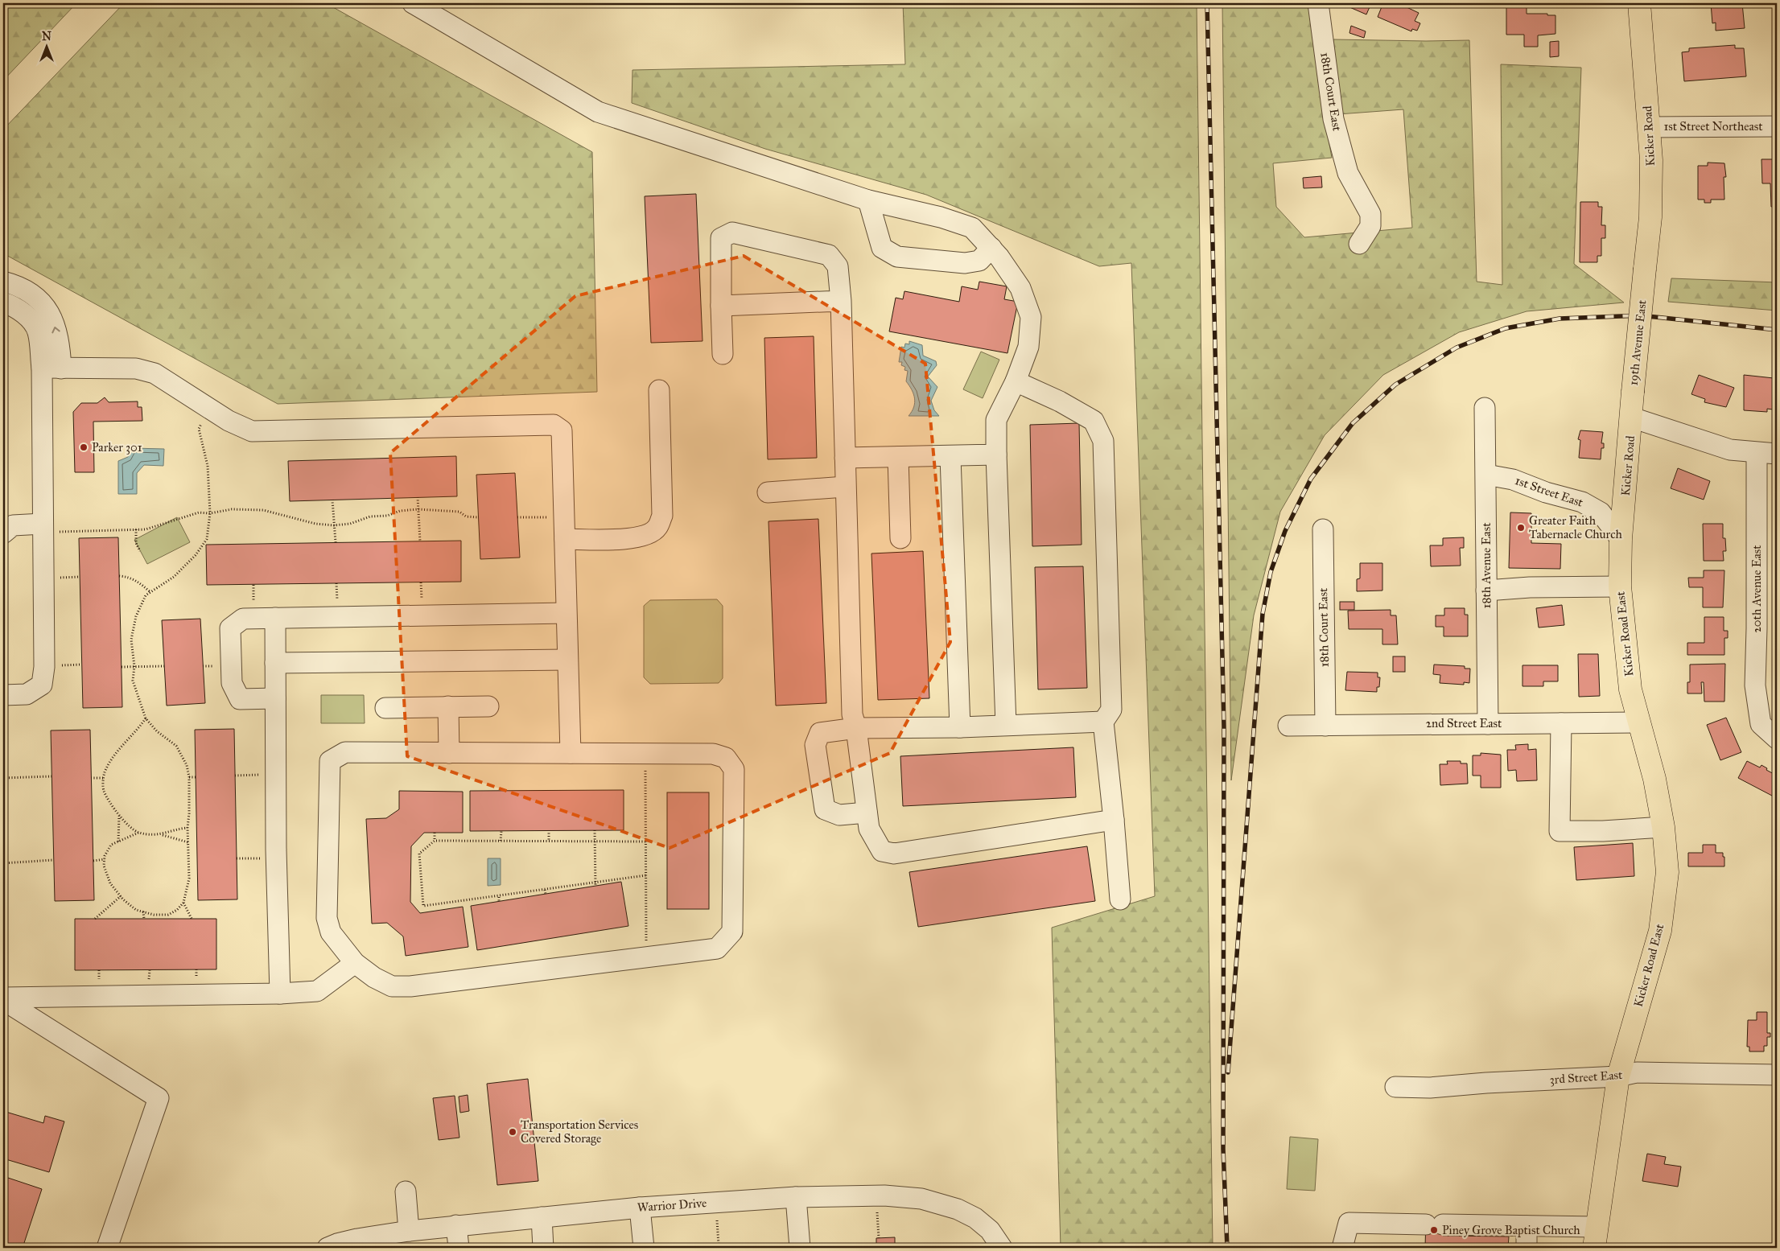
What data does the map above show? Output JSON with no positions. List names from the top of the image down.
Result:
{
  "streets": {
    "main road": ["Kicker Road", "19th Avenue East", "Kicker Road East"],
    "street": [
      "18th Court East",
      "1st Street Northeast",
      "1st Street East",
      "18th Avenue East",
      "20th Avenue East",
      "2nd Street East",
      "3rd Street East",
      "Warrior Drive"
    ]
  },
  "crossings": [
    ["18th Court East", "2nd Street East"],
    ["1st Street Northeast", "Kicker Road"],
    ["Kicker Road", "19th Avenue East"],
    ["Kicker Road", "1st Street East"],
    ["Kicker Road", "Kicker Road East"],
    ["1st Street East", "18th Avenue East"],
    ["1st Street East", "Kicker Road East"],
    ["18th Avenue East", "2nd Street East"],
    ["Kicker Road East", "2nd Street East"],
    ["Kicker Road East", "3rd Street East"]
  ],
  "places": [
    "Parker 301",
    "Greater Faith Tabernacle Church",
    "Transportation Services Covered Storage",
    "Piney Grove Baptist Church"
  ],
  "north": "top"
}
